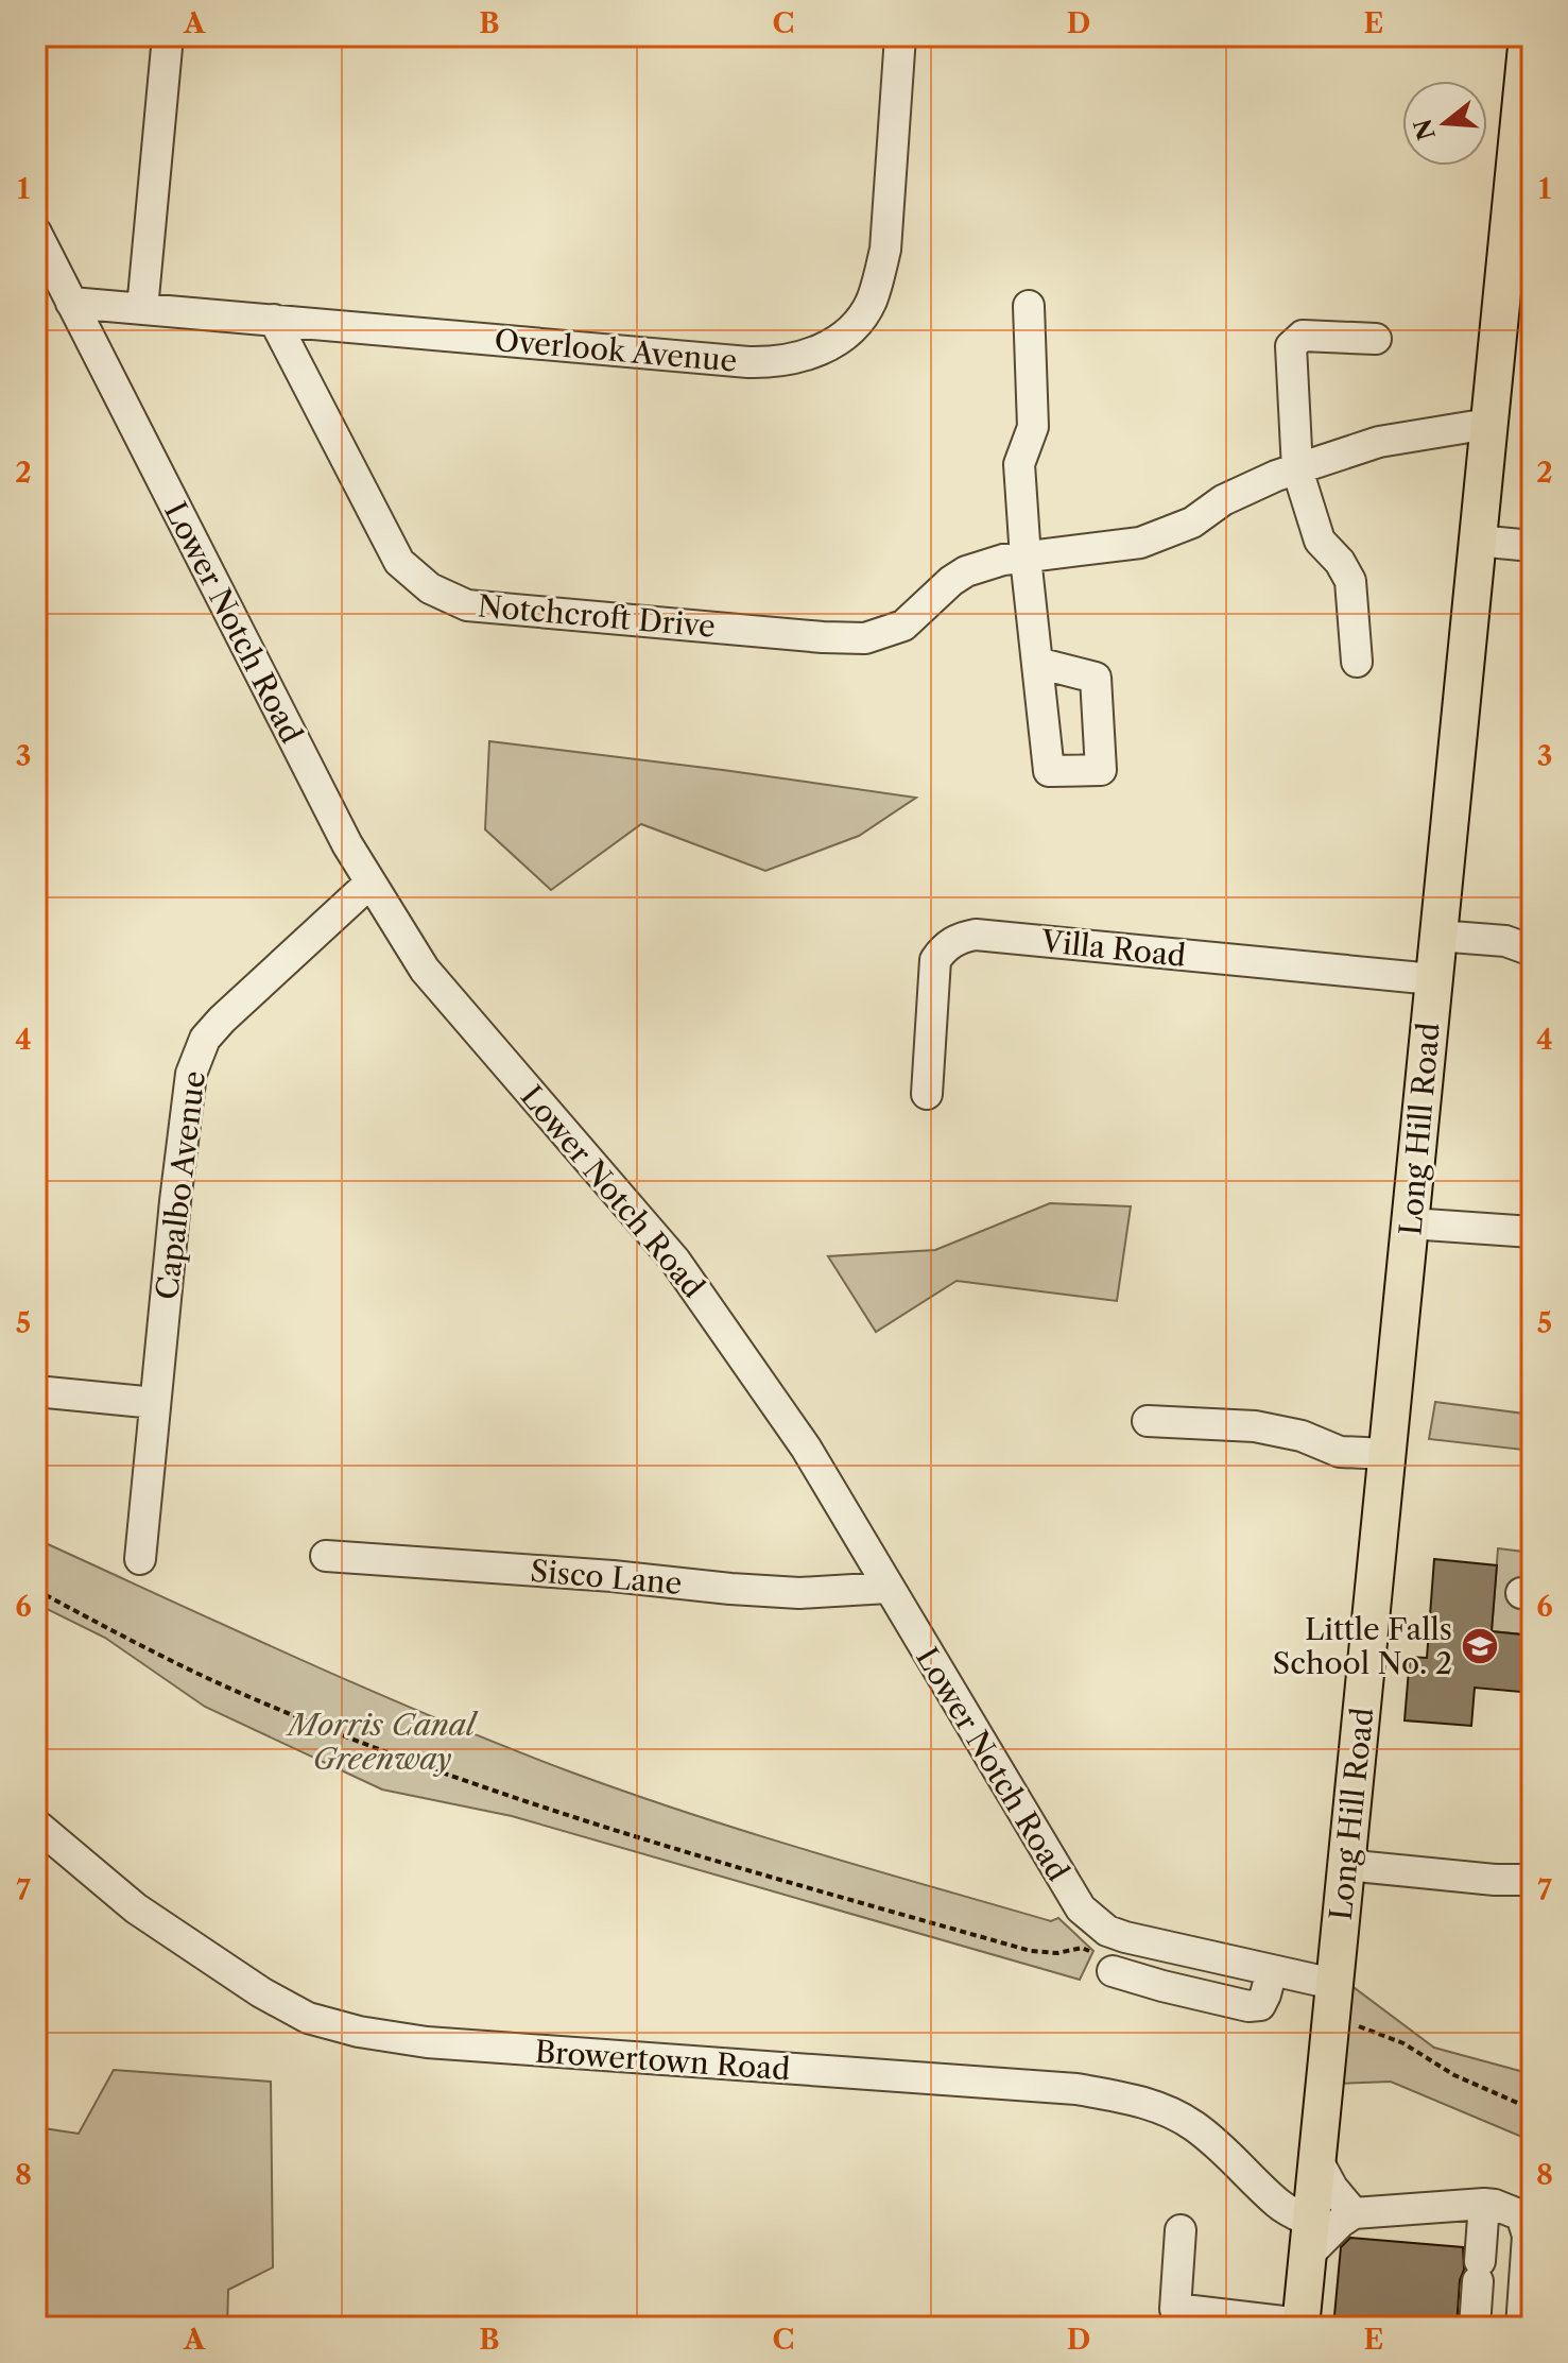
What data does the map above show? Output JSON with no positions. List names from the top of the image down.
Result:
{
  "streets": {
    "main road": ["Long Hill Road"],
    "street": [
      "Overlook Avenue",
      "Notchcroft Drive",
      "Lower Notch Road",
      "Villa Road",
      "Capalbo Avenue",
      "Sisco Lane",
      "Browertown Road"
    ]
  },
  "crossings": [
    ["Overlook Avenue", "Notchcroft Drive"],
    ["Overlook Avenue", "Lower Notch Road"],
    ["Notchcroft Drive", "Long Hill Road"],
    ["Lower Notch Road", "Long Hill Road"],
    ["Lower Notch Road", "Capalbo Avenue"],
    ["Lower Notch Road", "Sisco Lane"],
    ["Villa Road", "Long Hill Road"],
    ["Long Hill Road", "Browertown Road"]
  ],
  "parks": ["Morris Canal Greenway"],
  "places": {
    "school or university": ["Little Falls School No. 2"]
  },
  "north": "left",
  "grid": {
    "columns": [
      "A",
      "B",
      "C",
      "D",
      "E"
    ],
    "rows": [
      "1",
      "2",
      "3",
      "4",
      "5",
      "6",
      "7",
      "8"
    ]
  }
}
